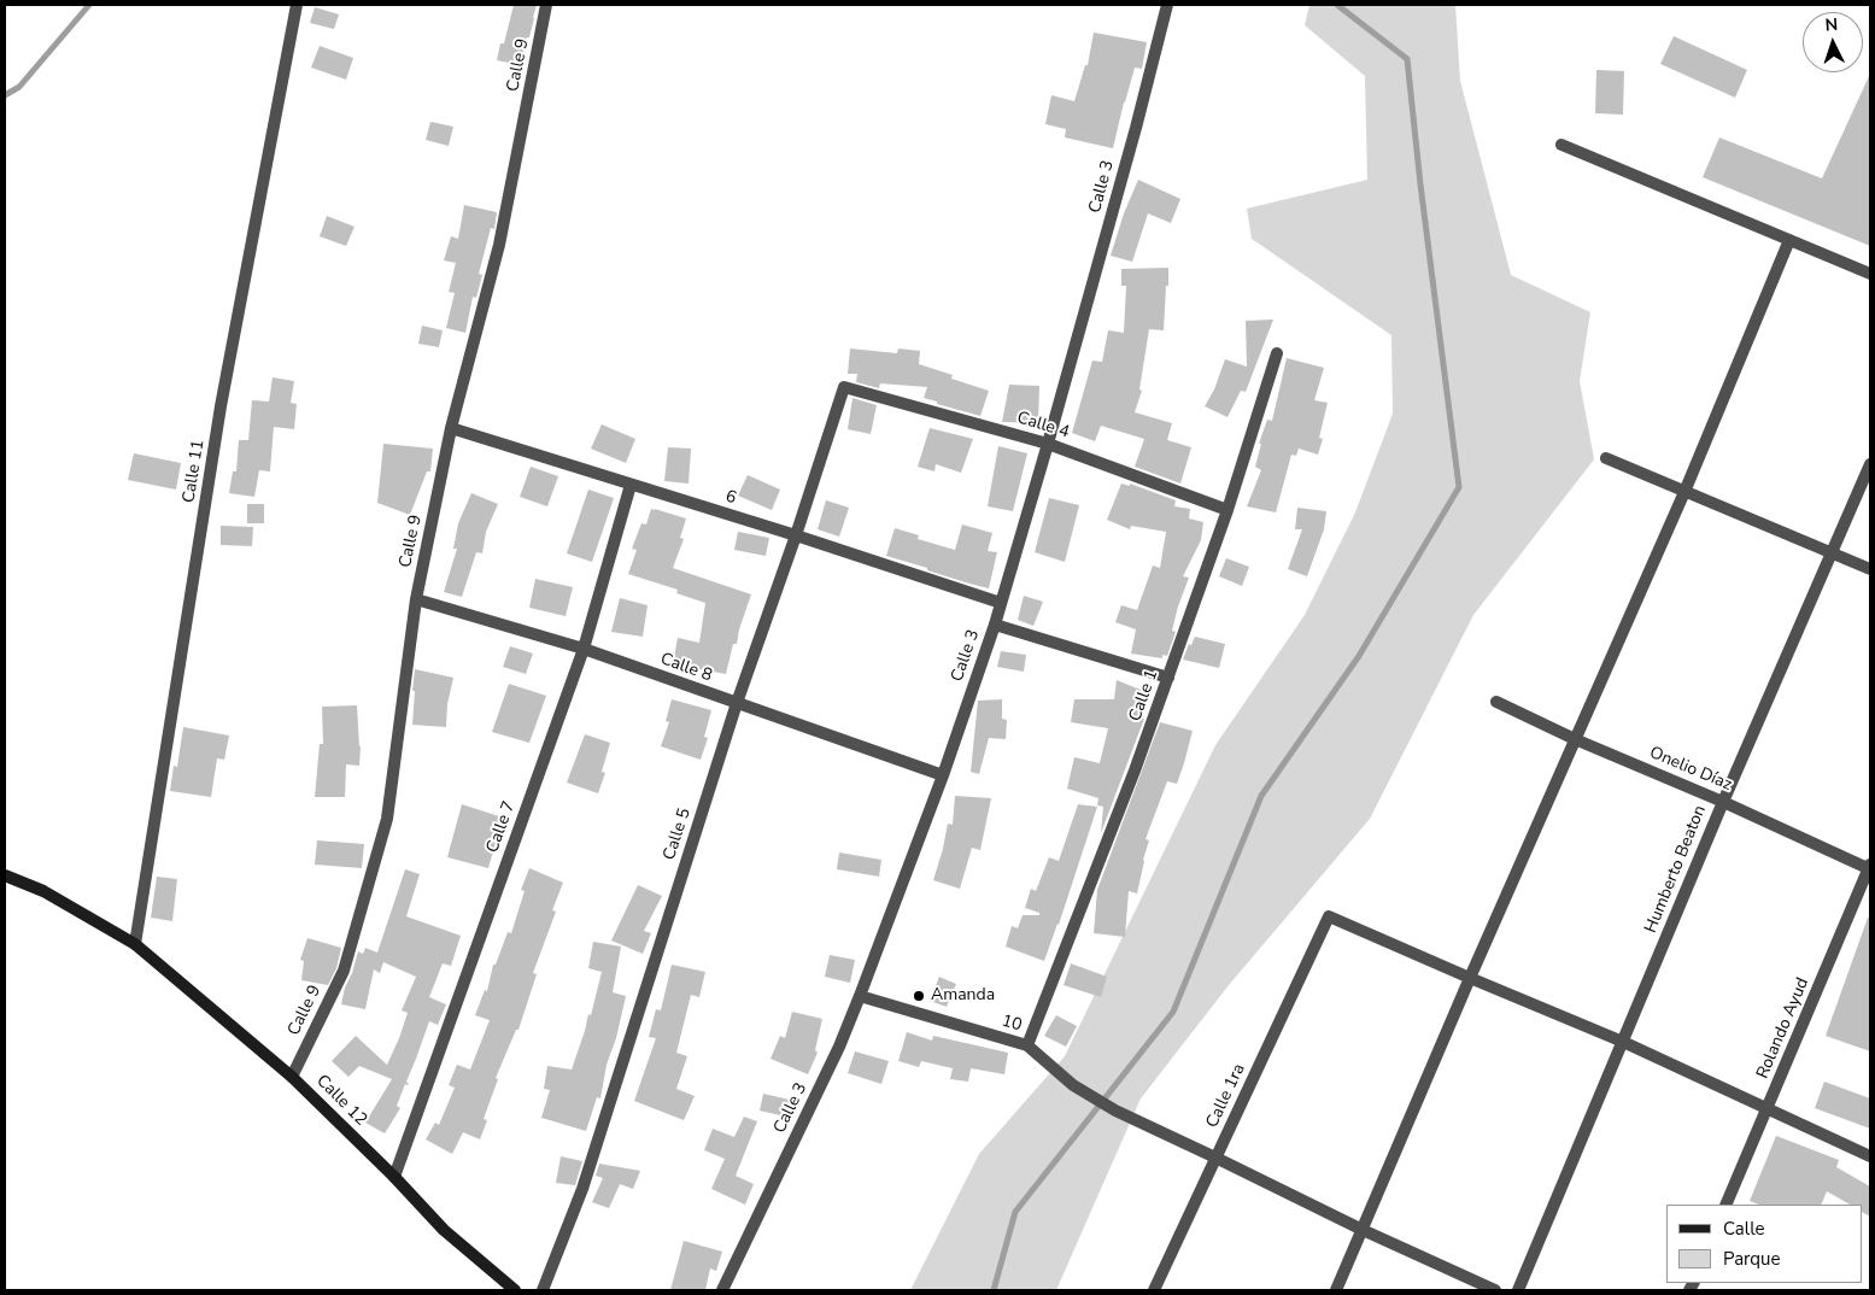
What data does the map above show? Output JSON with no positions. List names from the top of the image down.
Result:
{
  "streets": {
    "street": [
      "Calle 9",
      "Calle 3",
      "Calle 4",
      "Calle 11",
      "6",
      "Calle 8",
      "Calle 1",
      "Onelio Díaz",
      "Calle 7",
      "Calle 5",
      "Humberto Beaton",
      "10",
      "Rolando Ayud",
      "Calle 1ra",
      "Calle 12"
    ]
  },
  "crossings": [
    ["Calle 9", "6"],
    ["Calle 9", "Calle 8"],
    ["Calle 9", "Calle 12"],
    ["Calle 3", "Calle 4"],
    ["Calle 3", "6"],
    ["Calle 3", "Calle 8"],
    ["Calle 3", "10"],
    ["Calle 4", "Calle 1"],
    ["Calle 4", "Calle 5"],
    ["Calle 11", "Calle 12"],
    ["6", "Calle 7"],
    ["6", "Calle 5"],
    ["Calle 8", "Calle 7"],
    ["Calle 8", "Calle 5"],
    ["Calle 1", "10"],
    ["Onelio Díaz", "Humberto Beaton"],
    ["Onelio Díaz", "Rolando Ayud"],
    ["Calle 7", "Calle 12"],
    ["10", "Calle 1ra"]
  ],
  "places": ["Amanda"],
  "legend": ["Calle", "Parque"],
  "north": "top"
}
